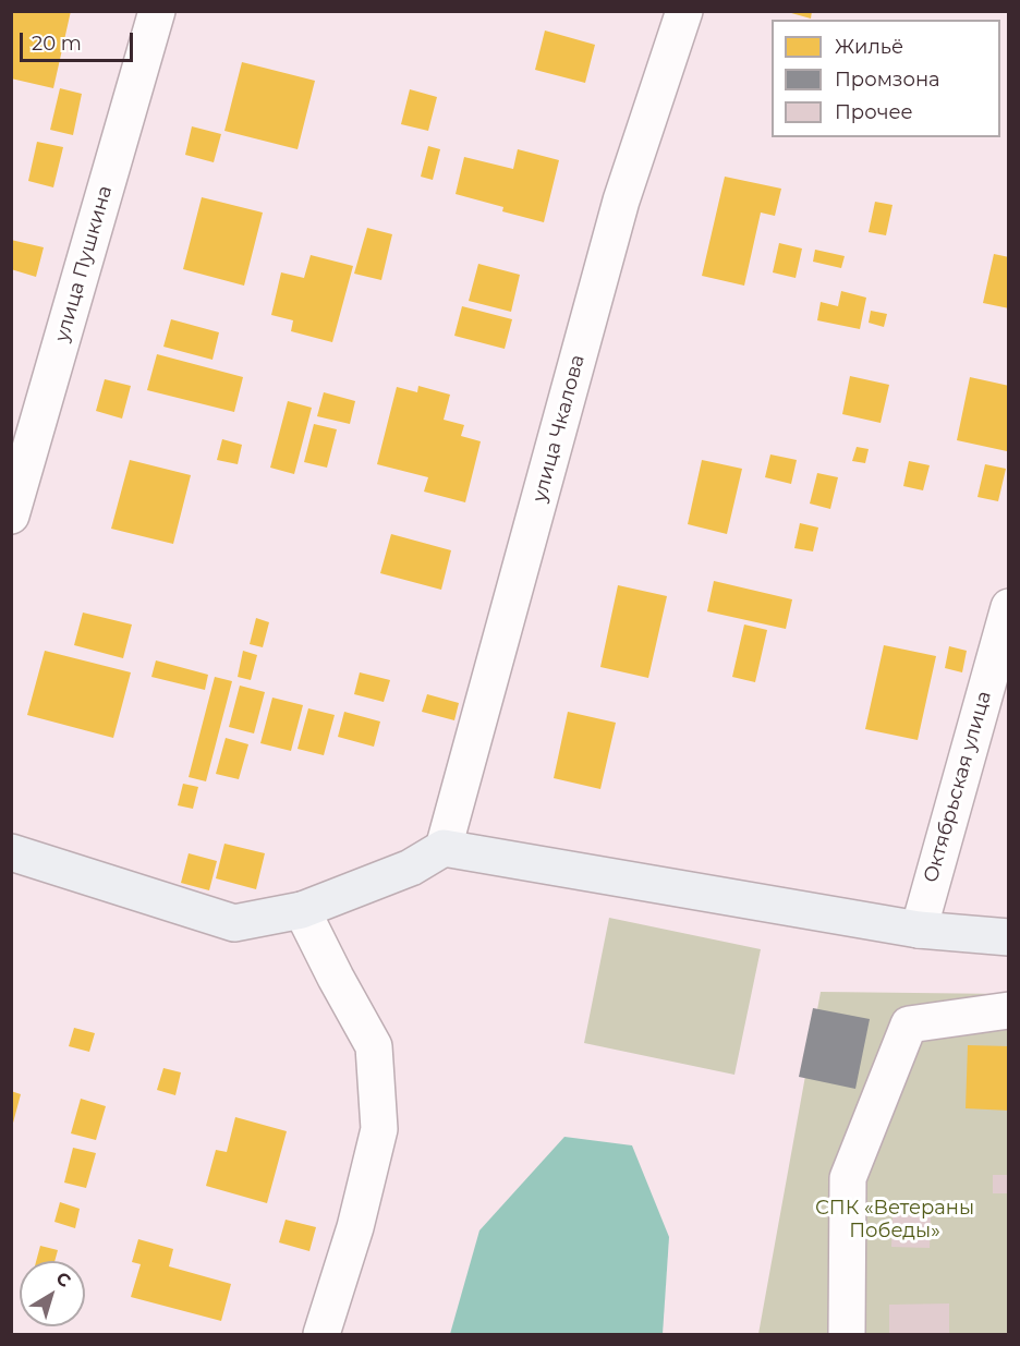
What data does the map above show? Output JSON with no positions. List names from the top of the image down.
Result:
{
  "streets": {
    "street": ["улица Пушкина", "улица Чкалова", "Октябрьская улица"]
  },
  "parks": ["СПК «Ветераны Победы»"],
  "legend": ["Жильё", "Промзона", "Прочее"],
  "scale_bar": "20 m",
  "north": "top right"
}
